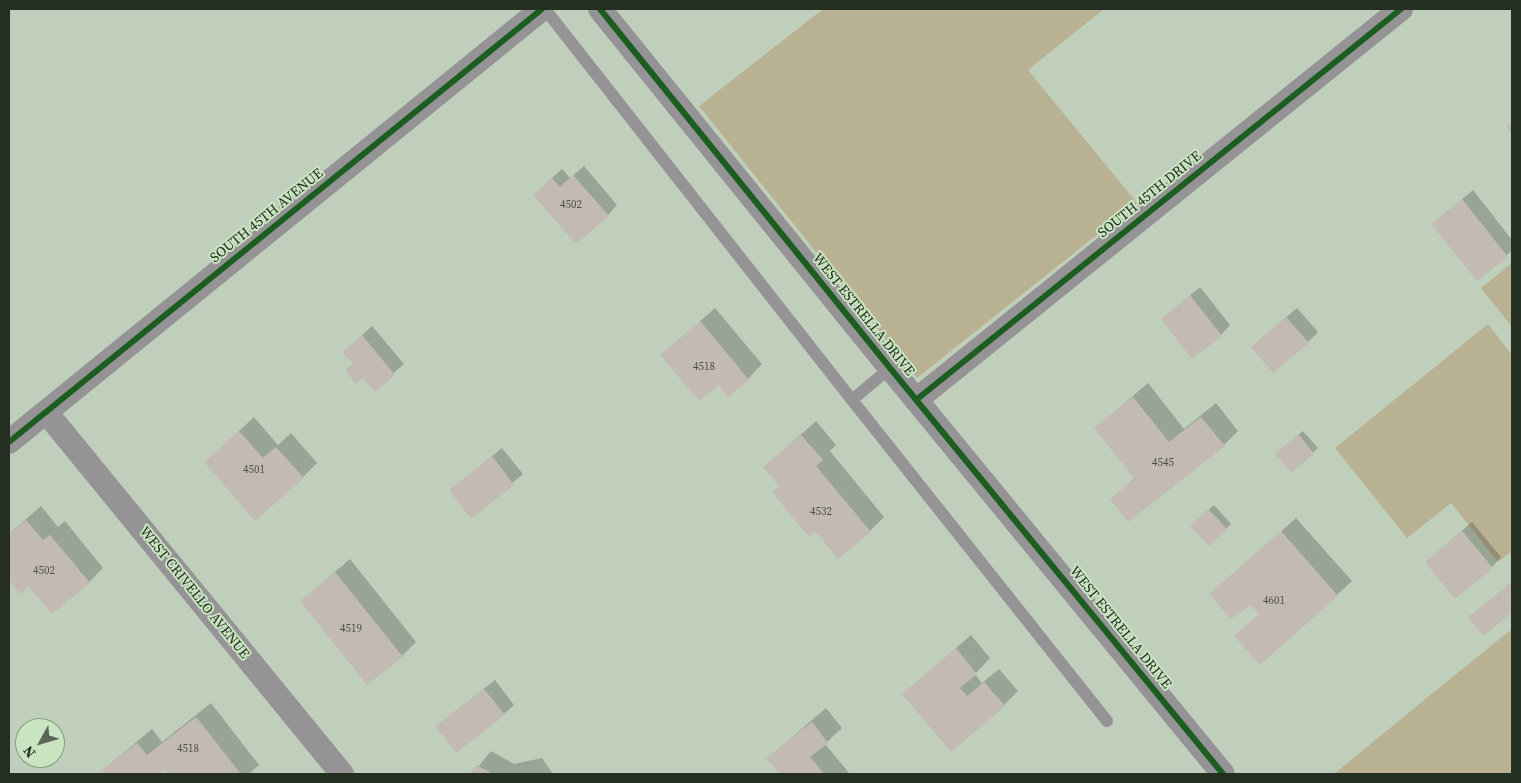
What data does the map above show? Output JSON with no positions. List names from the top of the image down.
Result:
{
  "streets": {
    "street": [
      "SOUTH 45TH DRIVE",
      "SOUTH 45TH AVENUE",
      "WEST ESTRELLA DRIVE",
      "WEST CRIVELLO AVENUE"
    ]
  },
  "crossings": [
    ["SOUTH 45TH DRIVE", "WEST ESTRELLA DRIVE"],
    ["SOUTH 45TH AVENUE", "WEST CRIVELLO AVENUE"]
  ],
  "house_numbers": [
    "4502",
    "4518",
    "4545",
    "4501",
    "4532",
    "4502",
    "4601",
    "4519",
    "4518"
  ],
  "north": "bottom left"
}
